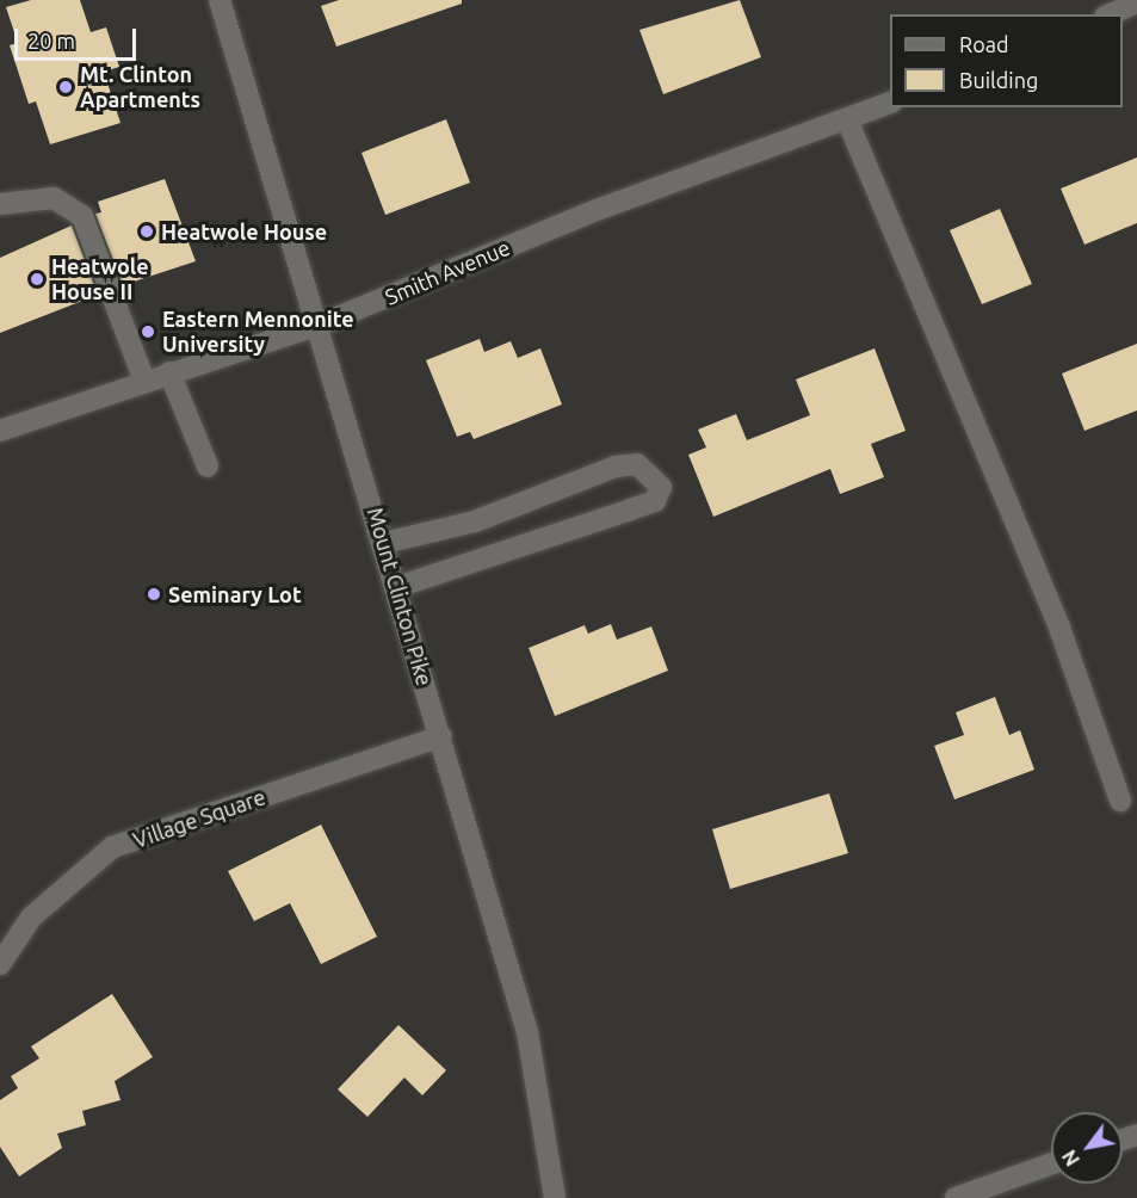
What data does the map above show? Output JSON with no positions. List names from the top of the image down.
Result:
{
  "streets": {
    "street": ["Smith Avenue", "Mount Clinton Pike", "Village Square"]
  },
  "crossings": [
    ["Smith Avenue", "Mount Clinton Pike"],
    ["Mount Clinton Pike", "Village Square"]
  ],
  "places": [
    "Mt. Clinton Apartments",
    "Heatwole House",
    "Heatwole House II",
    "Eastern Mennonite University",
    "Seminary Lot"
  ],
  "legend": ["Road", "Building"],
  "scale_bar": "20 m",
  "north": "bottom left"
}
